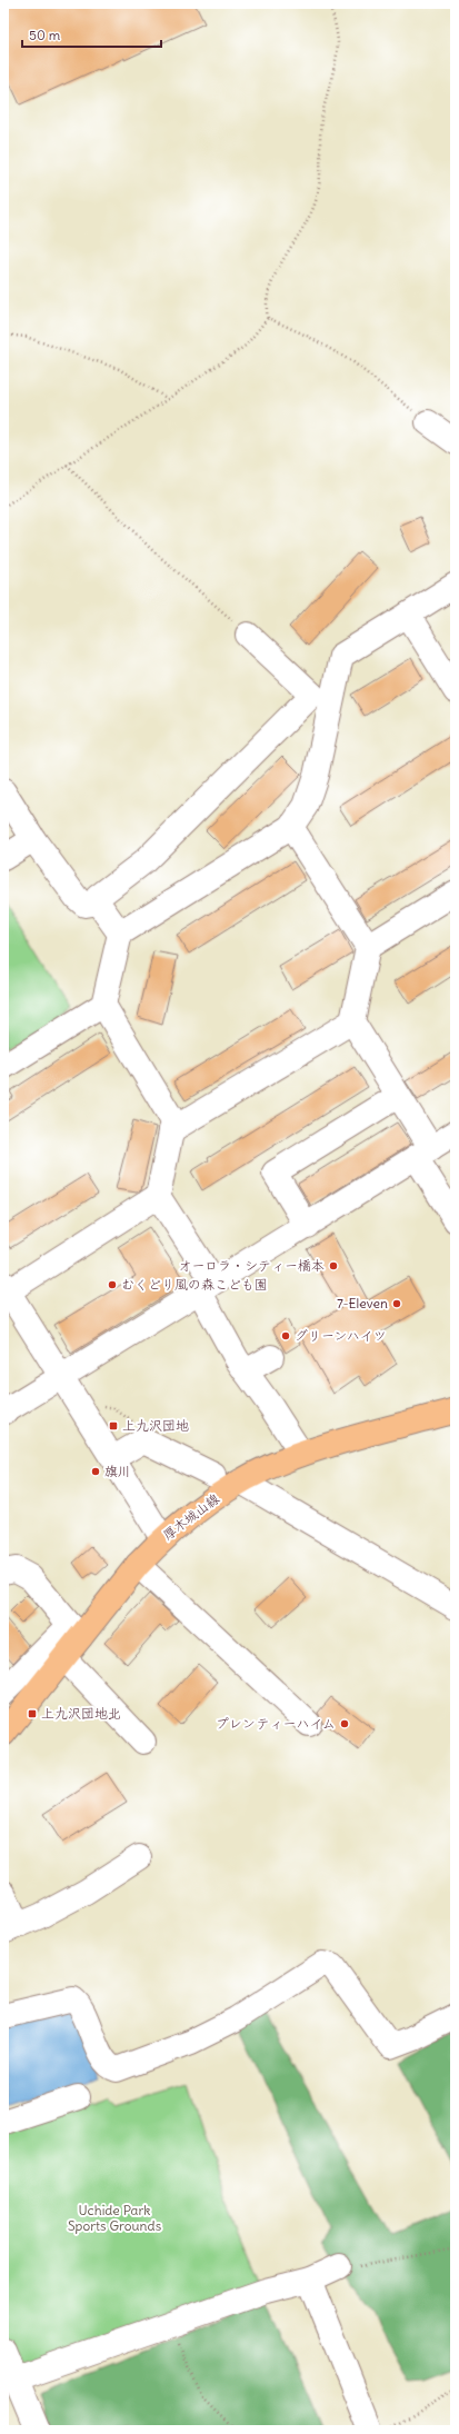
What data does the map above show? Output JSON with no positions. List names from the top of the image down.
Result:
{
  "streets": {
    "main road": ["厚木城山線"]
  },
  "parks": ["Uchide Park Sports Grounds"],
  "places": {
    "other": [
      "オーロラ・シティー橋本",
      "むくどり風の森こども園",
      "7-Eleven",
      "グリーンハイツ",
      "旗川",
      "プレンティーハイム"
    ],
    "transit": ["上九沢団地", "上九沢団地北"]
  },
  "scale_bar": "50 m"
}
